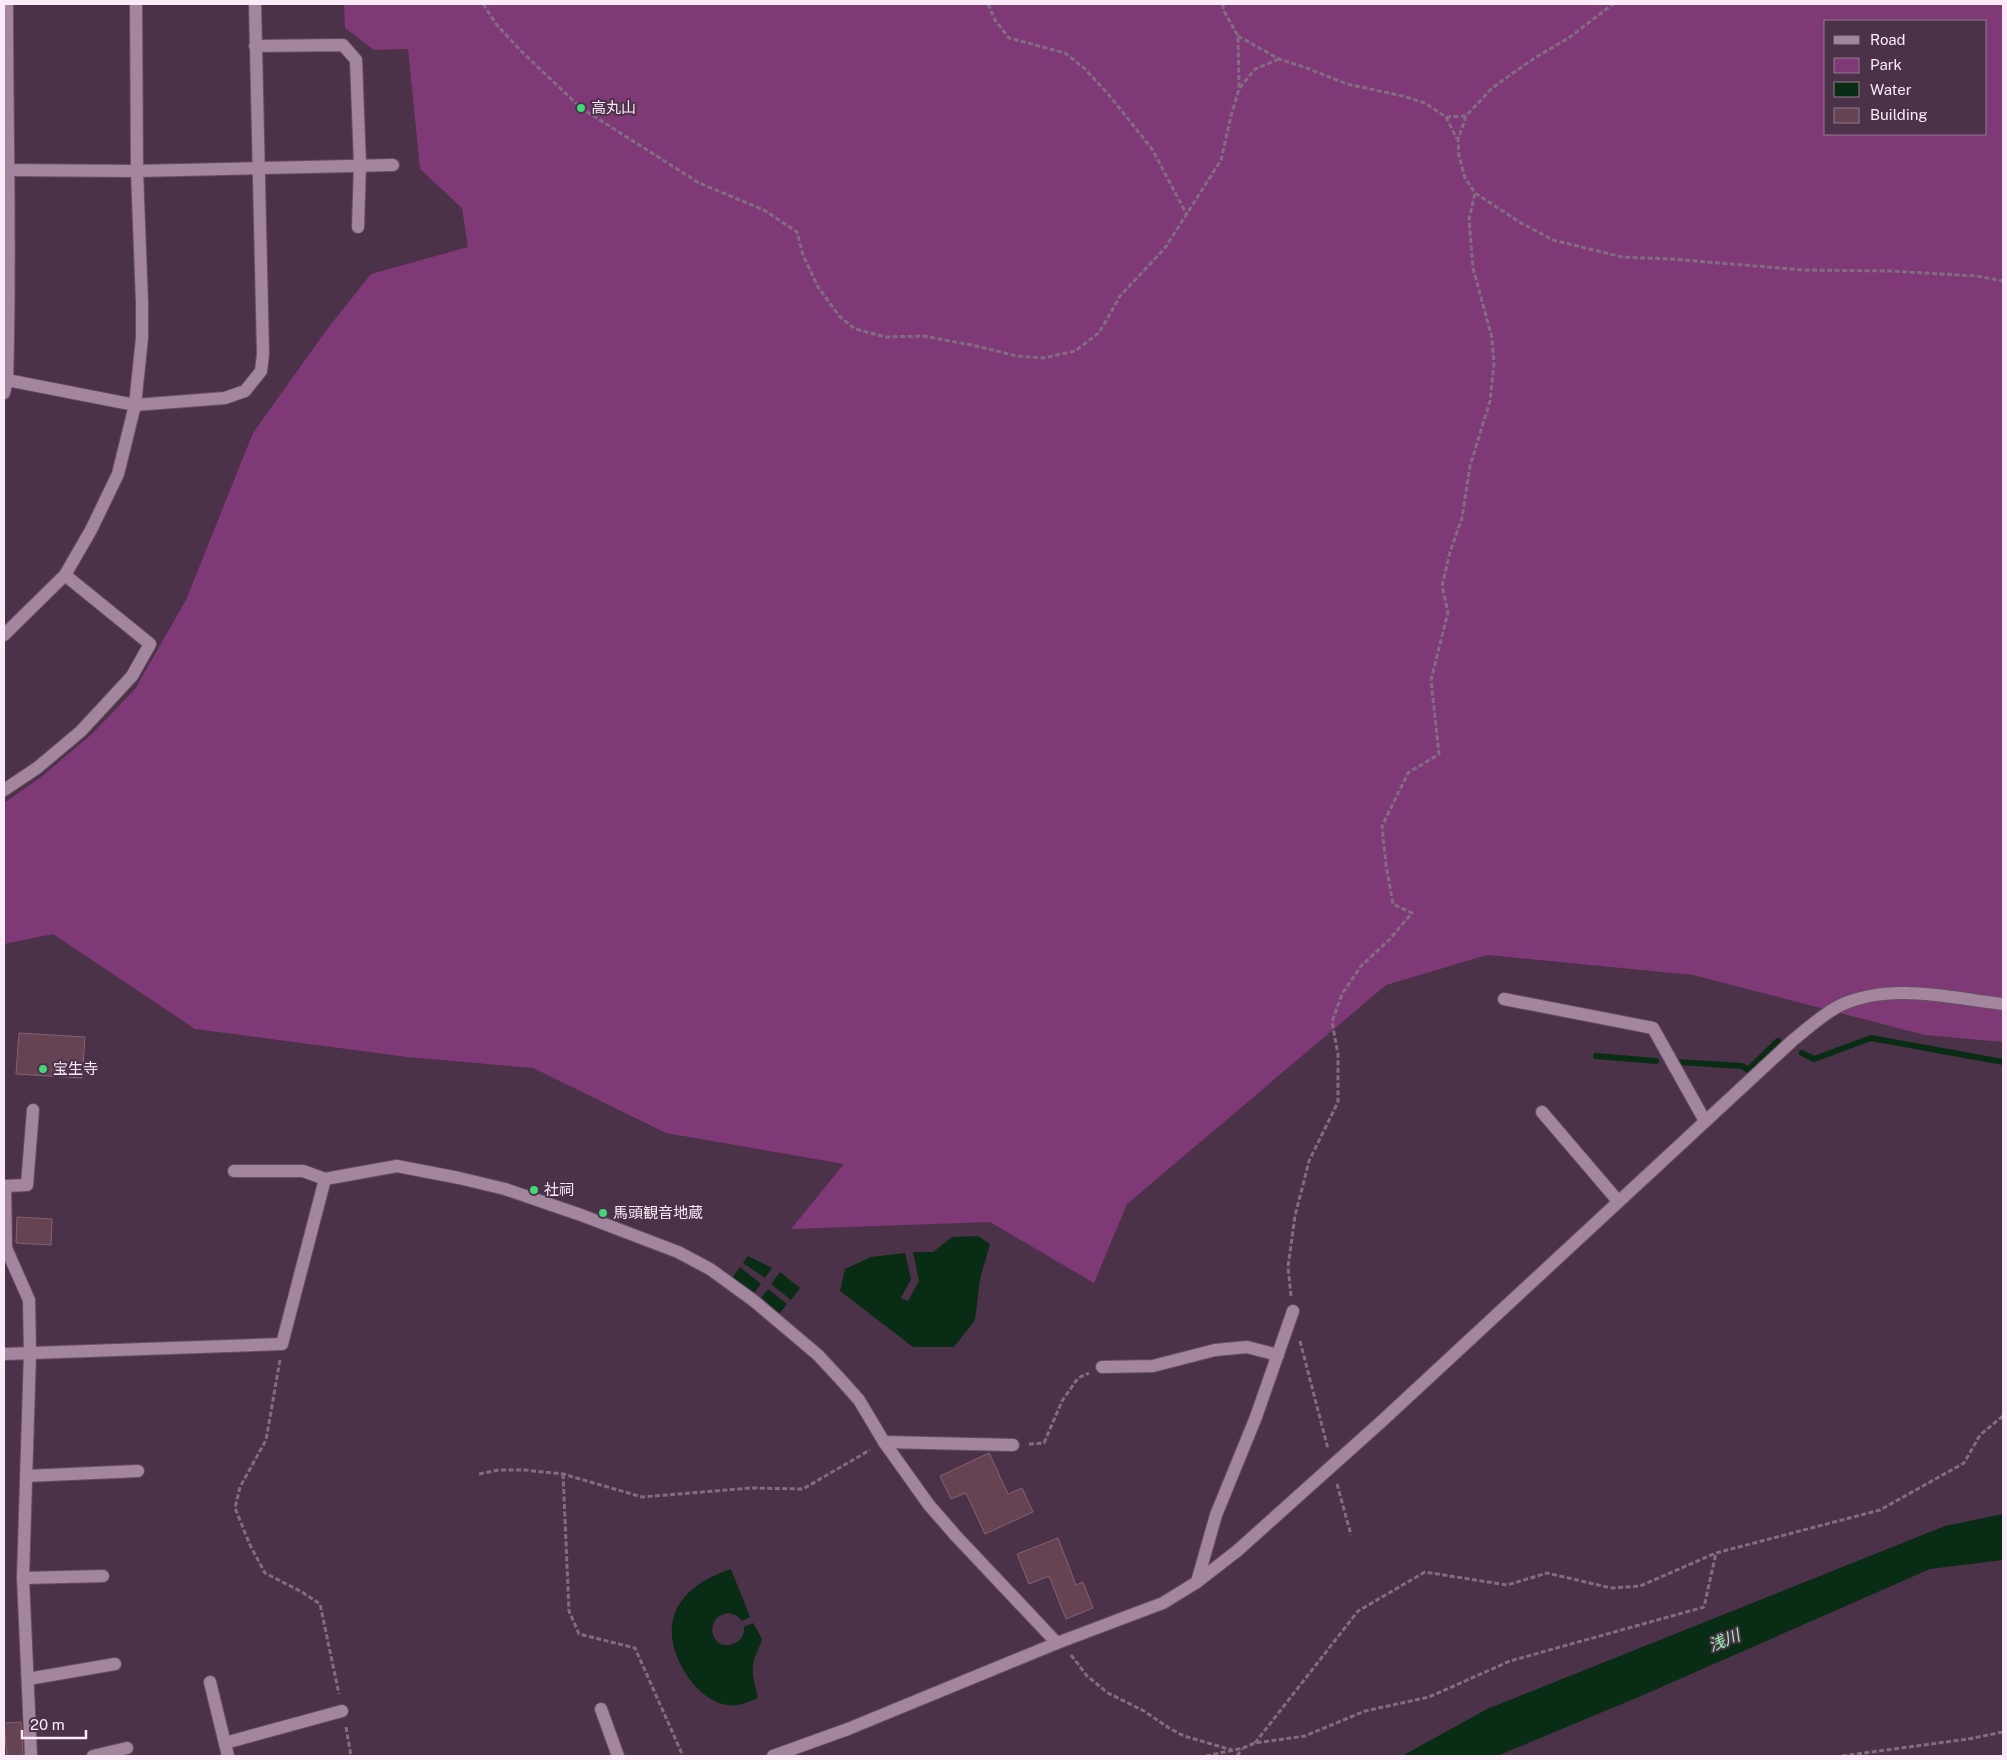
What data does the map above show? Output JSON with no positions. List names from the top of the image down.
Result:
{
  "water": ["浅川"],
  "places": [
    "高丸山",
    "宝生寺",
    "社祠",
    "馬頭観音地蔵"
  ],
  "legend": [
    "Road",
    "Park",
    "Water",
    "Building"
  ],
  "scale_bar": "20 m"
}
